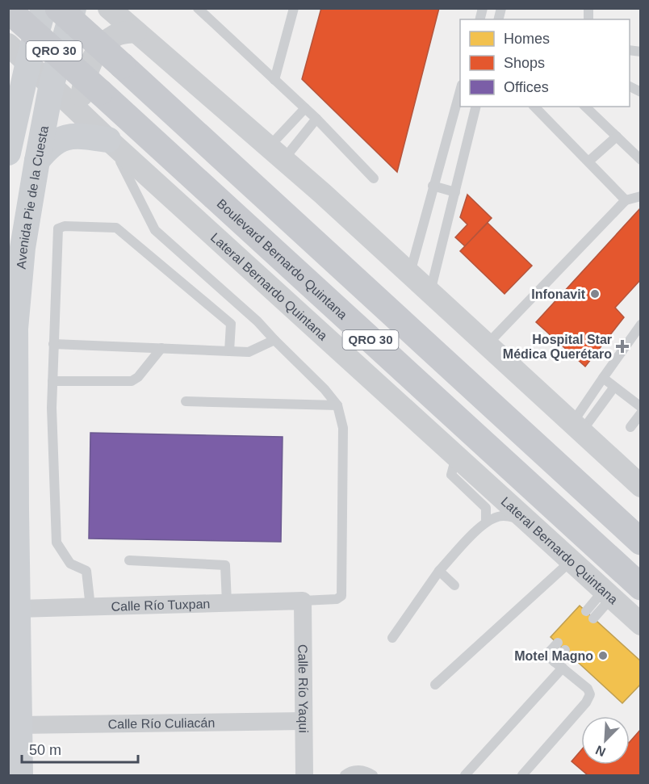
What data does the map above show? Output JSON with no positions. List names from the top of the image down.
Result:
{
  "streets": {
    "main road": ["QRO 30", "Avenida Pie de la Cuesta", "Boulevard Bernardo Quintana"],
    "street": [
      "Lateral Bernardo Quintana",
      "Calle Río Tuxpan",
      "Calle Río Yaqui",
      "Calle Río Culiacán"
    ]
  },
  "crossings": [
    ["Avenida Pie de la Cuesta", "Lateral Bernardo Quintana"],
    ["Avenida Pie de la Cuesta", "Calle Río Tuxpan"],
    ["Avenida Pie de la Cuesta", "Calle Río Culiacán"],
    ["Calle Río Tuxpan", "Calle Río Yaqui"],
    ["Calle Río Yaqui", "Calle Río Culiacán"]
  ],
  "places": {
    "other": ["Infonavit", "Motel Magno"],
    "health": ["Hospital Star Médica Querétaro"]
  },
  "legend": ["Homes", "Shops", "Offices"],
  "scale_bar": "50 m",
  "north": "bottom left"
}
